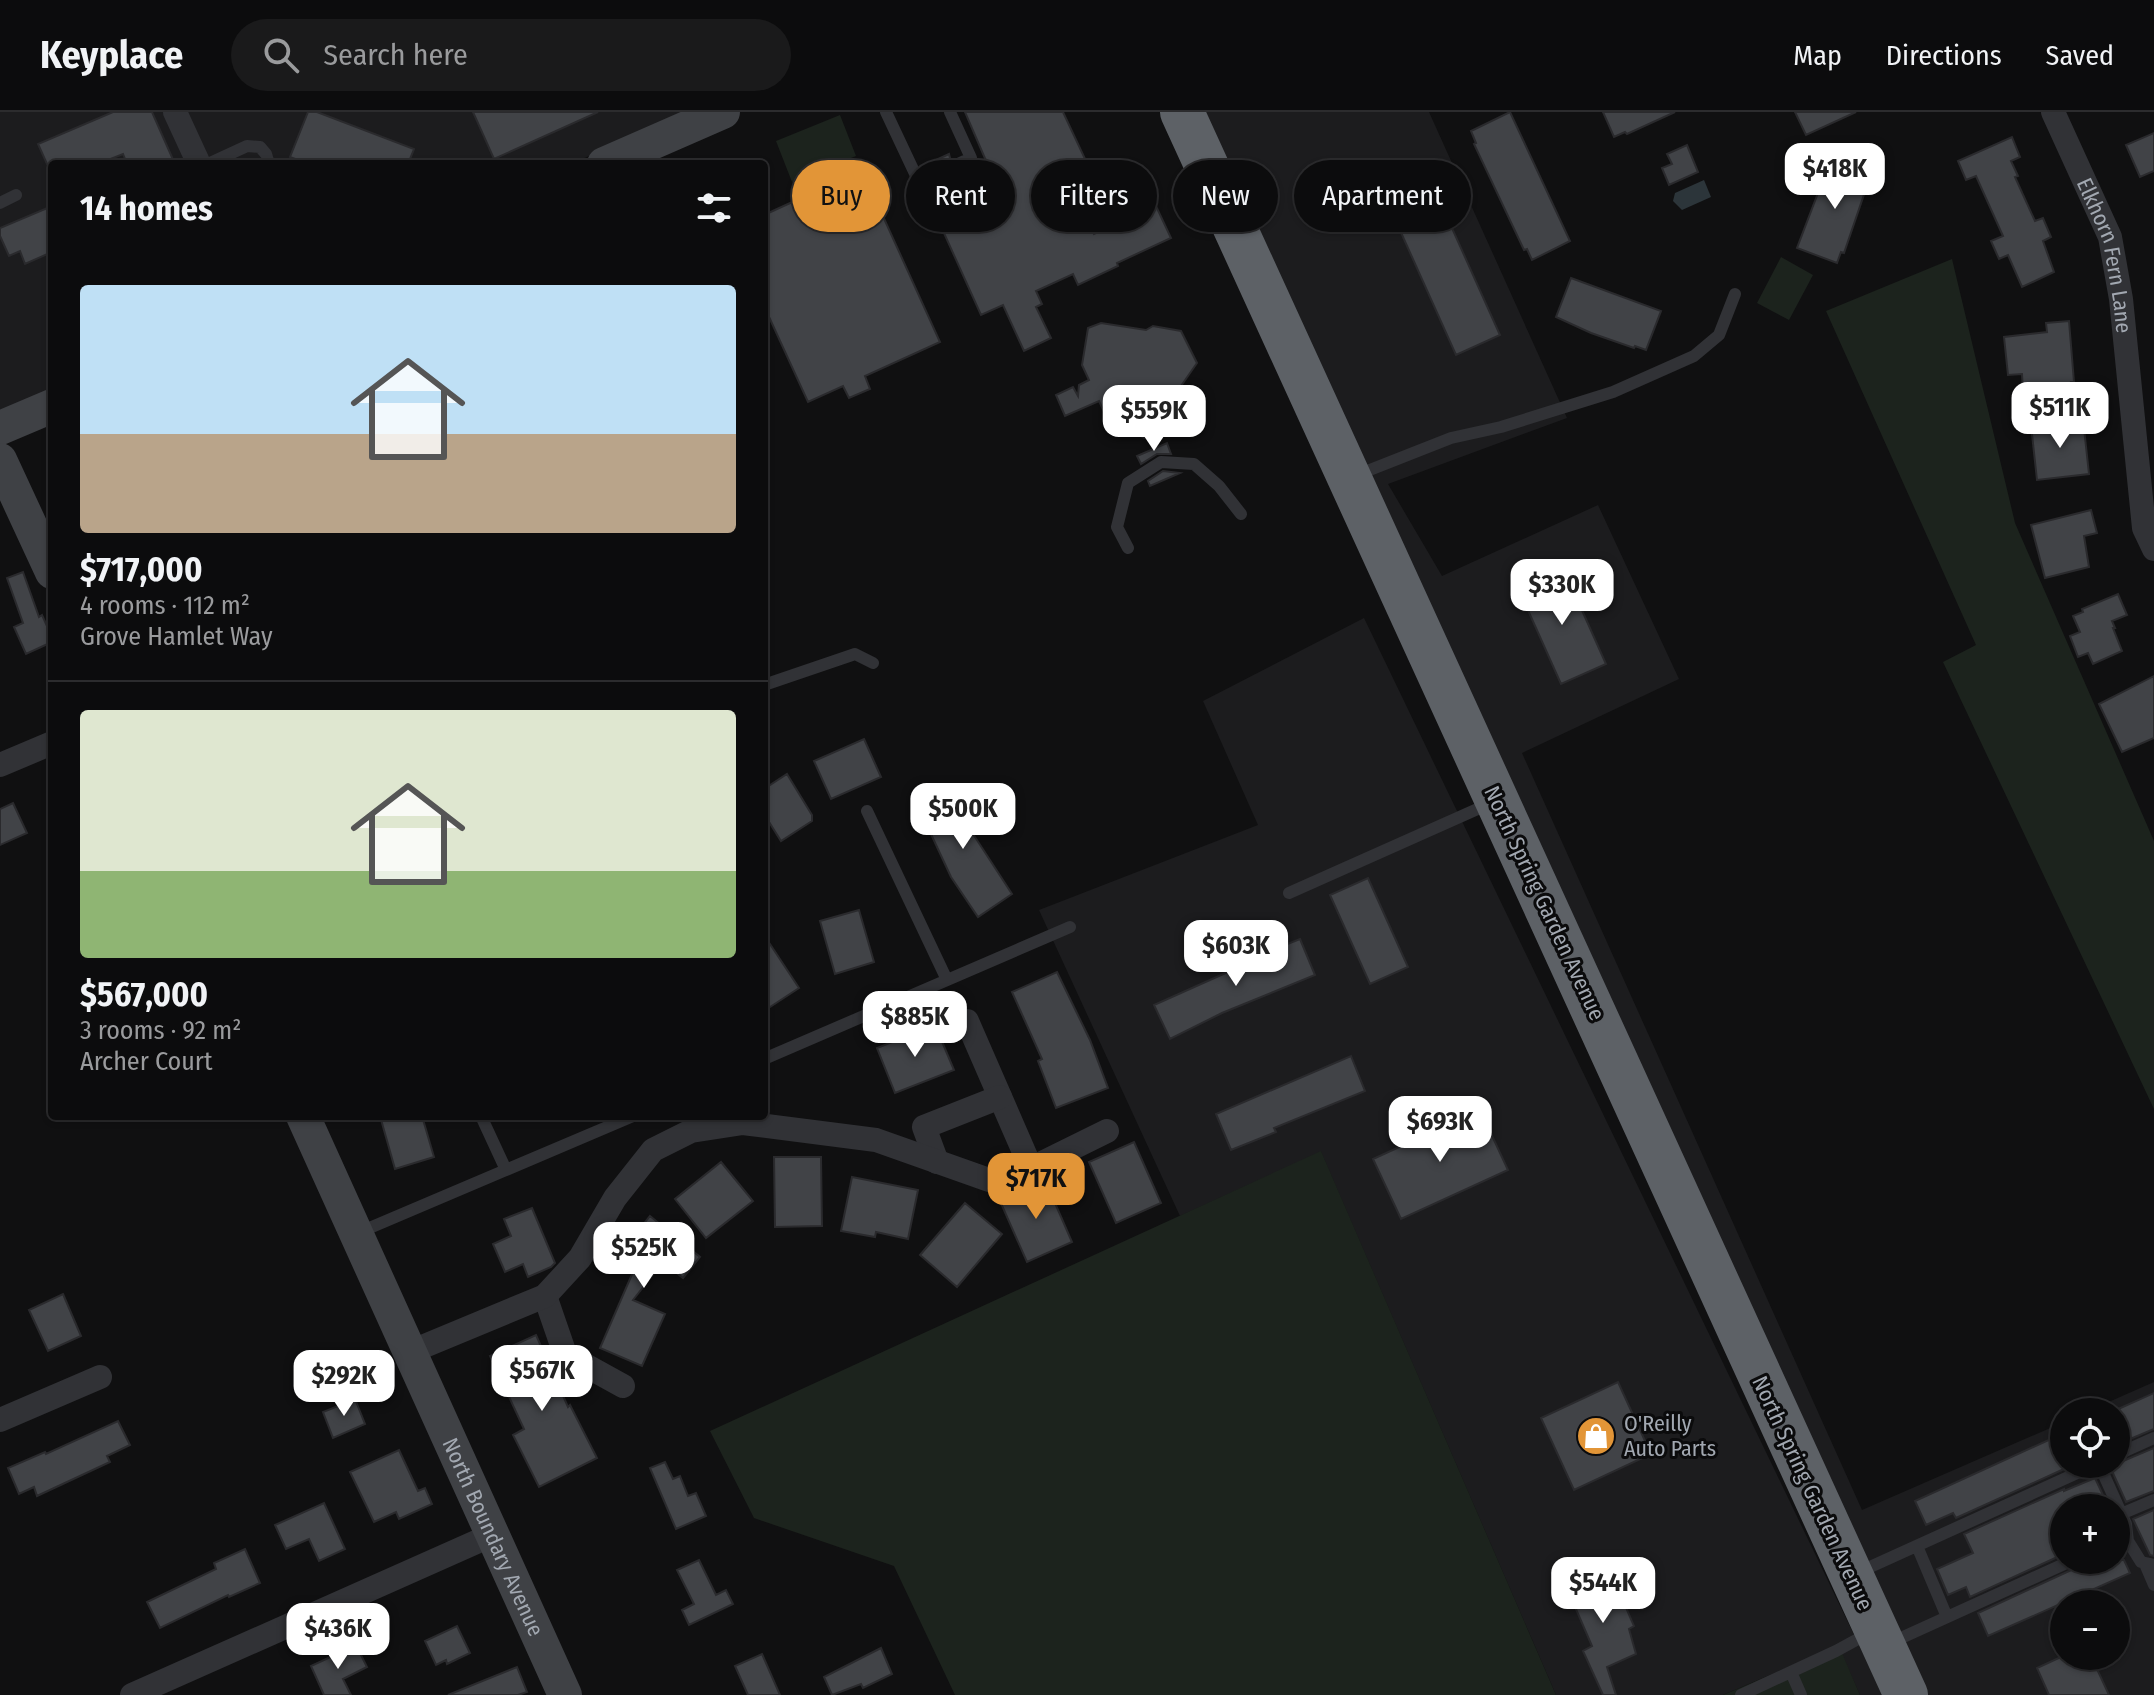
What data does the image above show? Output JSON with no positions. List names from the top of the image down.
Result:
{
  "streets": {
    "highway": ["North Spring Garden Avenue"],
    "street": ["Elkhorn Fern Lane", "North Boundary Avenue"]
  },
  "places": {
    "shop": ["O'Reilly Auto Parts"]
  },
  "page": {
    "header": "Keyplace",
    "search": "Search here",
    "nav": ["Map", "Directions", "Saved"],
    "price": [
      "$418K",
      "$511K",
      "$559K",
      "$330K",
      "$500K",
      "$603K",
      "$885K",
      "$693K",
      "$717K",
      "$525K",
      "$567K",
      "$292K",
      "$544K",
      "$436K"
    ],
    "chip": [
      "Buy",
      "Rent",
      "Filters",
      "New",
      "Apartment"
    ],
    "heading": "14 homes",
    "list": [
      {
        "name": "$717,000",
        "note": "4 rooms · 112 m² · Grove Hamlet Way"
      },
      {
        "name": "$567,000",
        "note": "3 rooms · 92 m² · Archer Court"
      }
    ],
    "map_buttons": ["+", "−"]
  }
}
